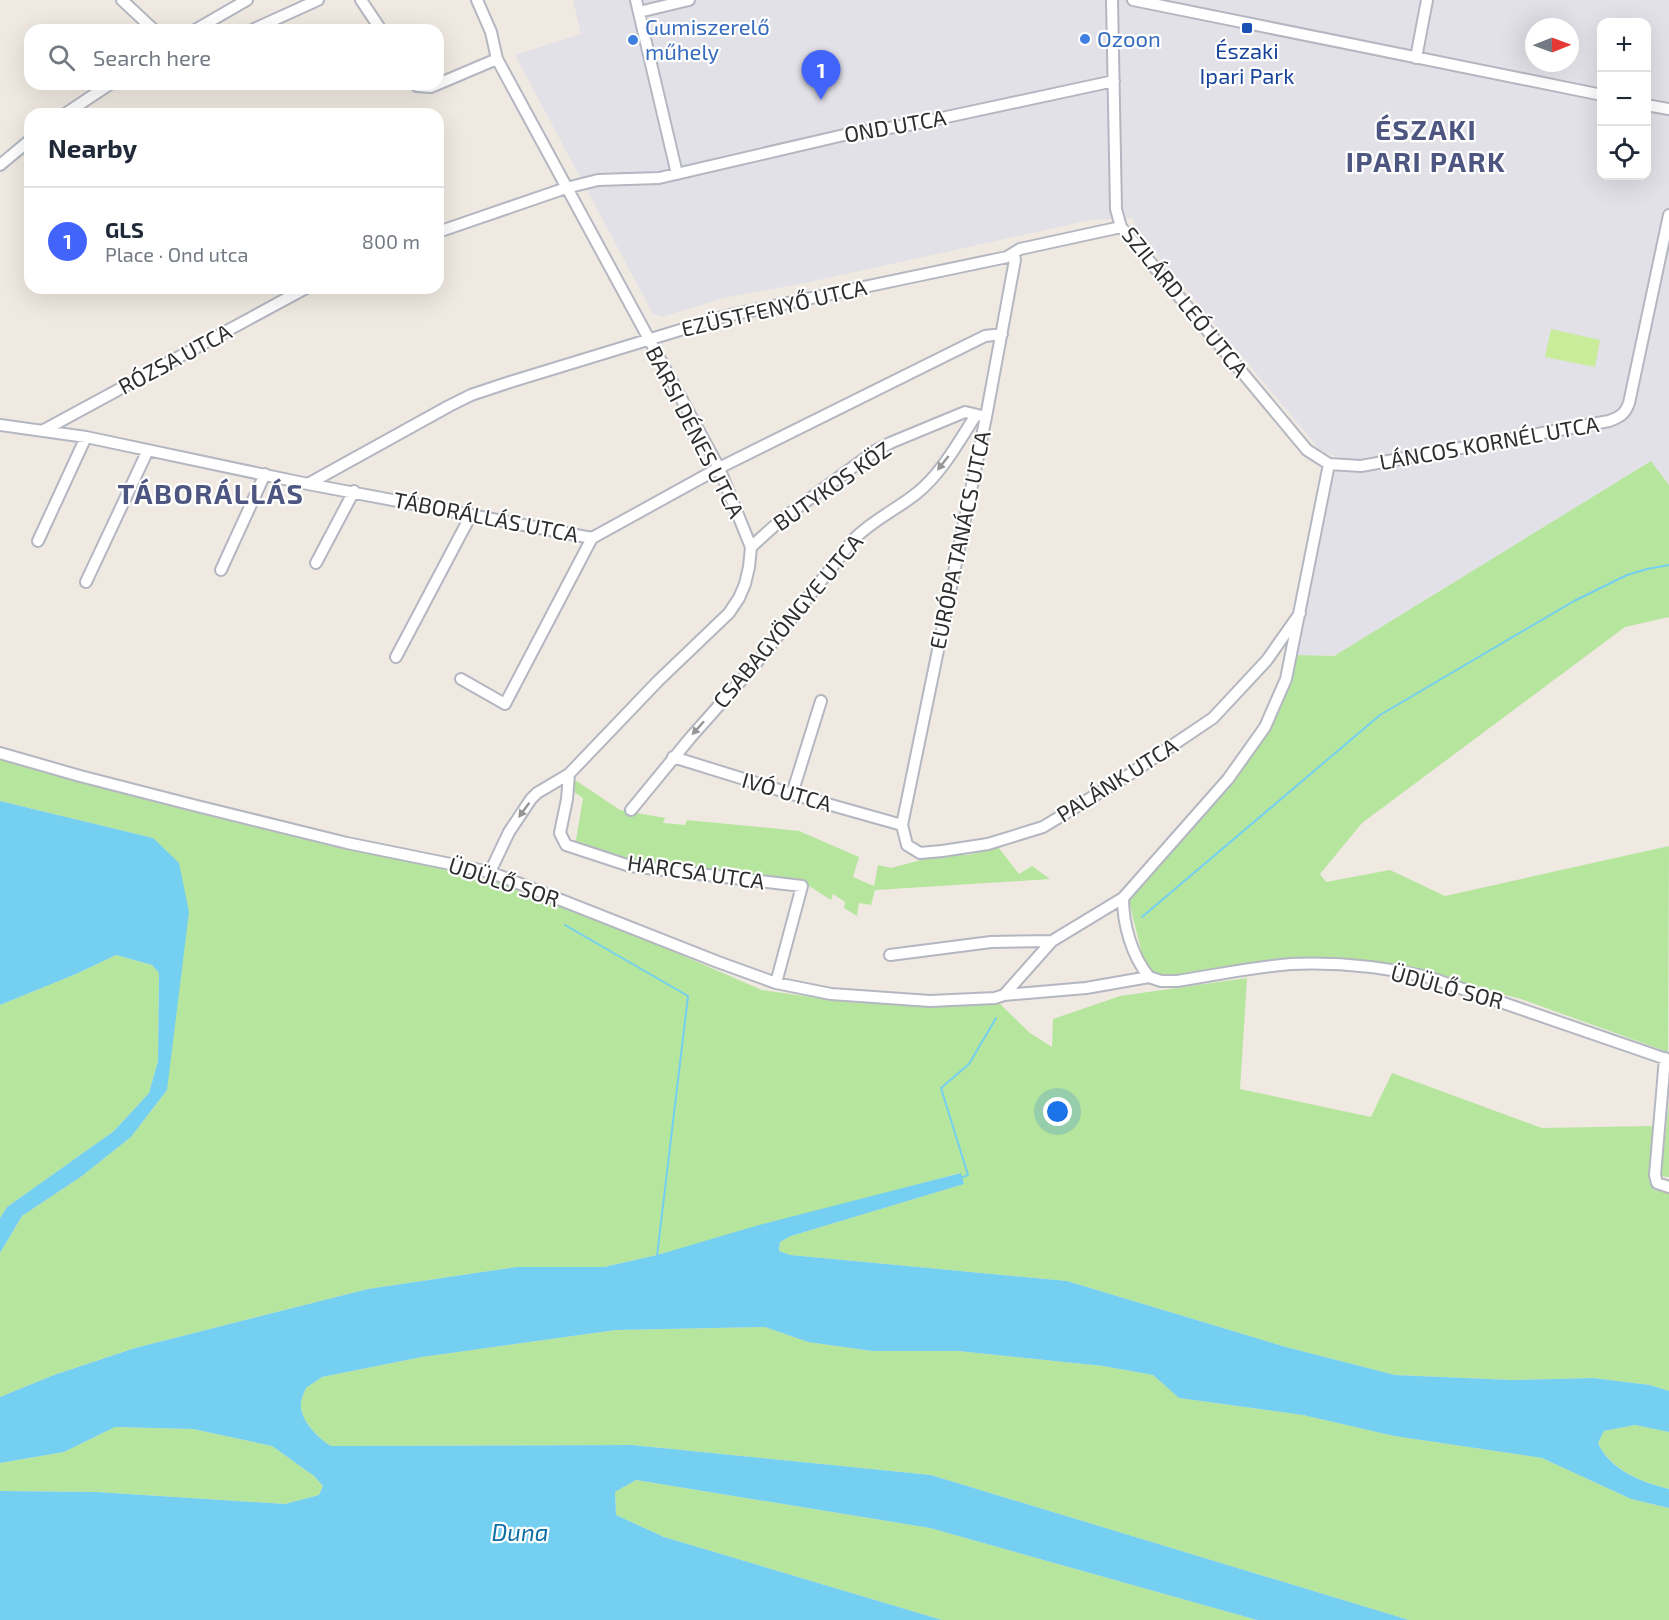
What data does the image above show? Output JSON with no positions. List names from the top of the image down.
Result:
{
  "streets": {
    "street": [
      "OND UTCA",
      "SZILÁRD LEÓ UTCA",
      "EZÜSTFENYŐ UTCA",
      "RÓZSA UTCA",
      "BARSI DÉNES UTCA",
      "LÁNCOS KORNÉL UTCA",
      "BUTYKOS KÖZ",
      "TÁBORÁLLÁS UTCA",
      "EURÓPA TANÁCS UTCA",
      "CSABAGYÖNGYE UTCA",
      "PALÁNK UTCA",
      "IVÓ UTCA",
      "HARCSA UTCA",
      "ÜDÜLŐ SOR"
    ]
  },
  "crossings": [
    ["OND UTCA", "SZILÁRD LEÓ UTCA"],
    ["SZILÁRD LEÓ UTCA", "EZÜSTFENYŐ UTCA"],
    ["SZILÁRD LEÓ UTCA", "LÁNCOS KORNÉL UTCA"],
    ["EZÜSTFENYŐ UTCA", "BARSI DÉNES UTCA"],
    ["EZÜSTFENYŐ UTCA", "TÁBORÁLLÁS UTCA"],
    ["EZÜSTFENYŐ UTCA", "EURÓPA TANÁCS UTCA"],
    ["RÓZSA UTCA", "TÁBORÁLLÁS UTCA"],
    ["BARSI DÉNES UTCA", "BUTYKOS KÖZ"],
    ["BARSI DÉNES UTCA", "TÁBORÁLLÁS UTCA"],
    ["BARSI DÉNES UTCA", "HARCSA UTCA"],
    ["BARSI DÉNES UTCA", "ÜDÜLŐ SOR"],
    ["BUTYKOS KÖZ", "EURÓPA TANÁCS UTCA"],
    ["BUTYKOS KÖZ", "CSABAGYÖNGYE UTCA"],
    ["TÁBORÁLLÁS UTCA", "EURÓPA TANÁCS UTCA"],
    ["EURÓPA TANÁCS UTCA", "CSABAGYÖNGYE UTCA"],
    ["EURÓPA TANÁCS UTCA", "PALÁNK UTCA"],
    ["EURÓPA TANÁCS UTCA", "IVÓ UTCA"],
    ["CSABAGYÖNGYE UTCA", "IVÓ UTCA"],
    ["PALÁNK UTCA", "IVÓ UTCA"],
    ["HARCSA UTCA", "ÜDÜLŐ SOR"]
  ],
  "one_way": ["CSABAGYÖNGYE UTCA"],
  "districts": ["ÉSZAKI IPARI PARK", "TÁBORÁLLÁS"],
  "water": ["Duna"],
  "places": {
    "transit": ["Északi Ipari Park"],
    "other": ["Ozoon", "Gumiszerelő műhely"]
  },
  "north": "right",
  "page": {
    "map_buttons": ["+", "−"],
    "search": "Search here",
    "pins": "1",
    "heading": "Nearby",
    "list": [
      {
        "mark": "1",
        "name": "GLS",
        "note": "Place · Ond utca",
        "value": "800 m"
      }
    ]
  }
}
